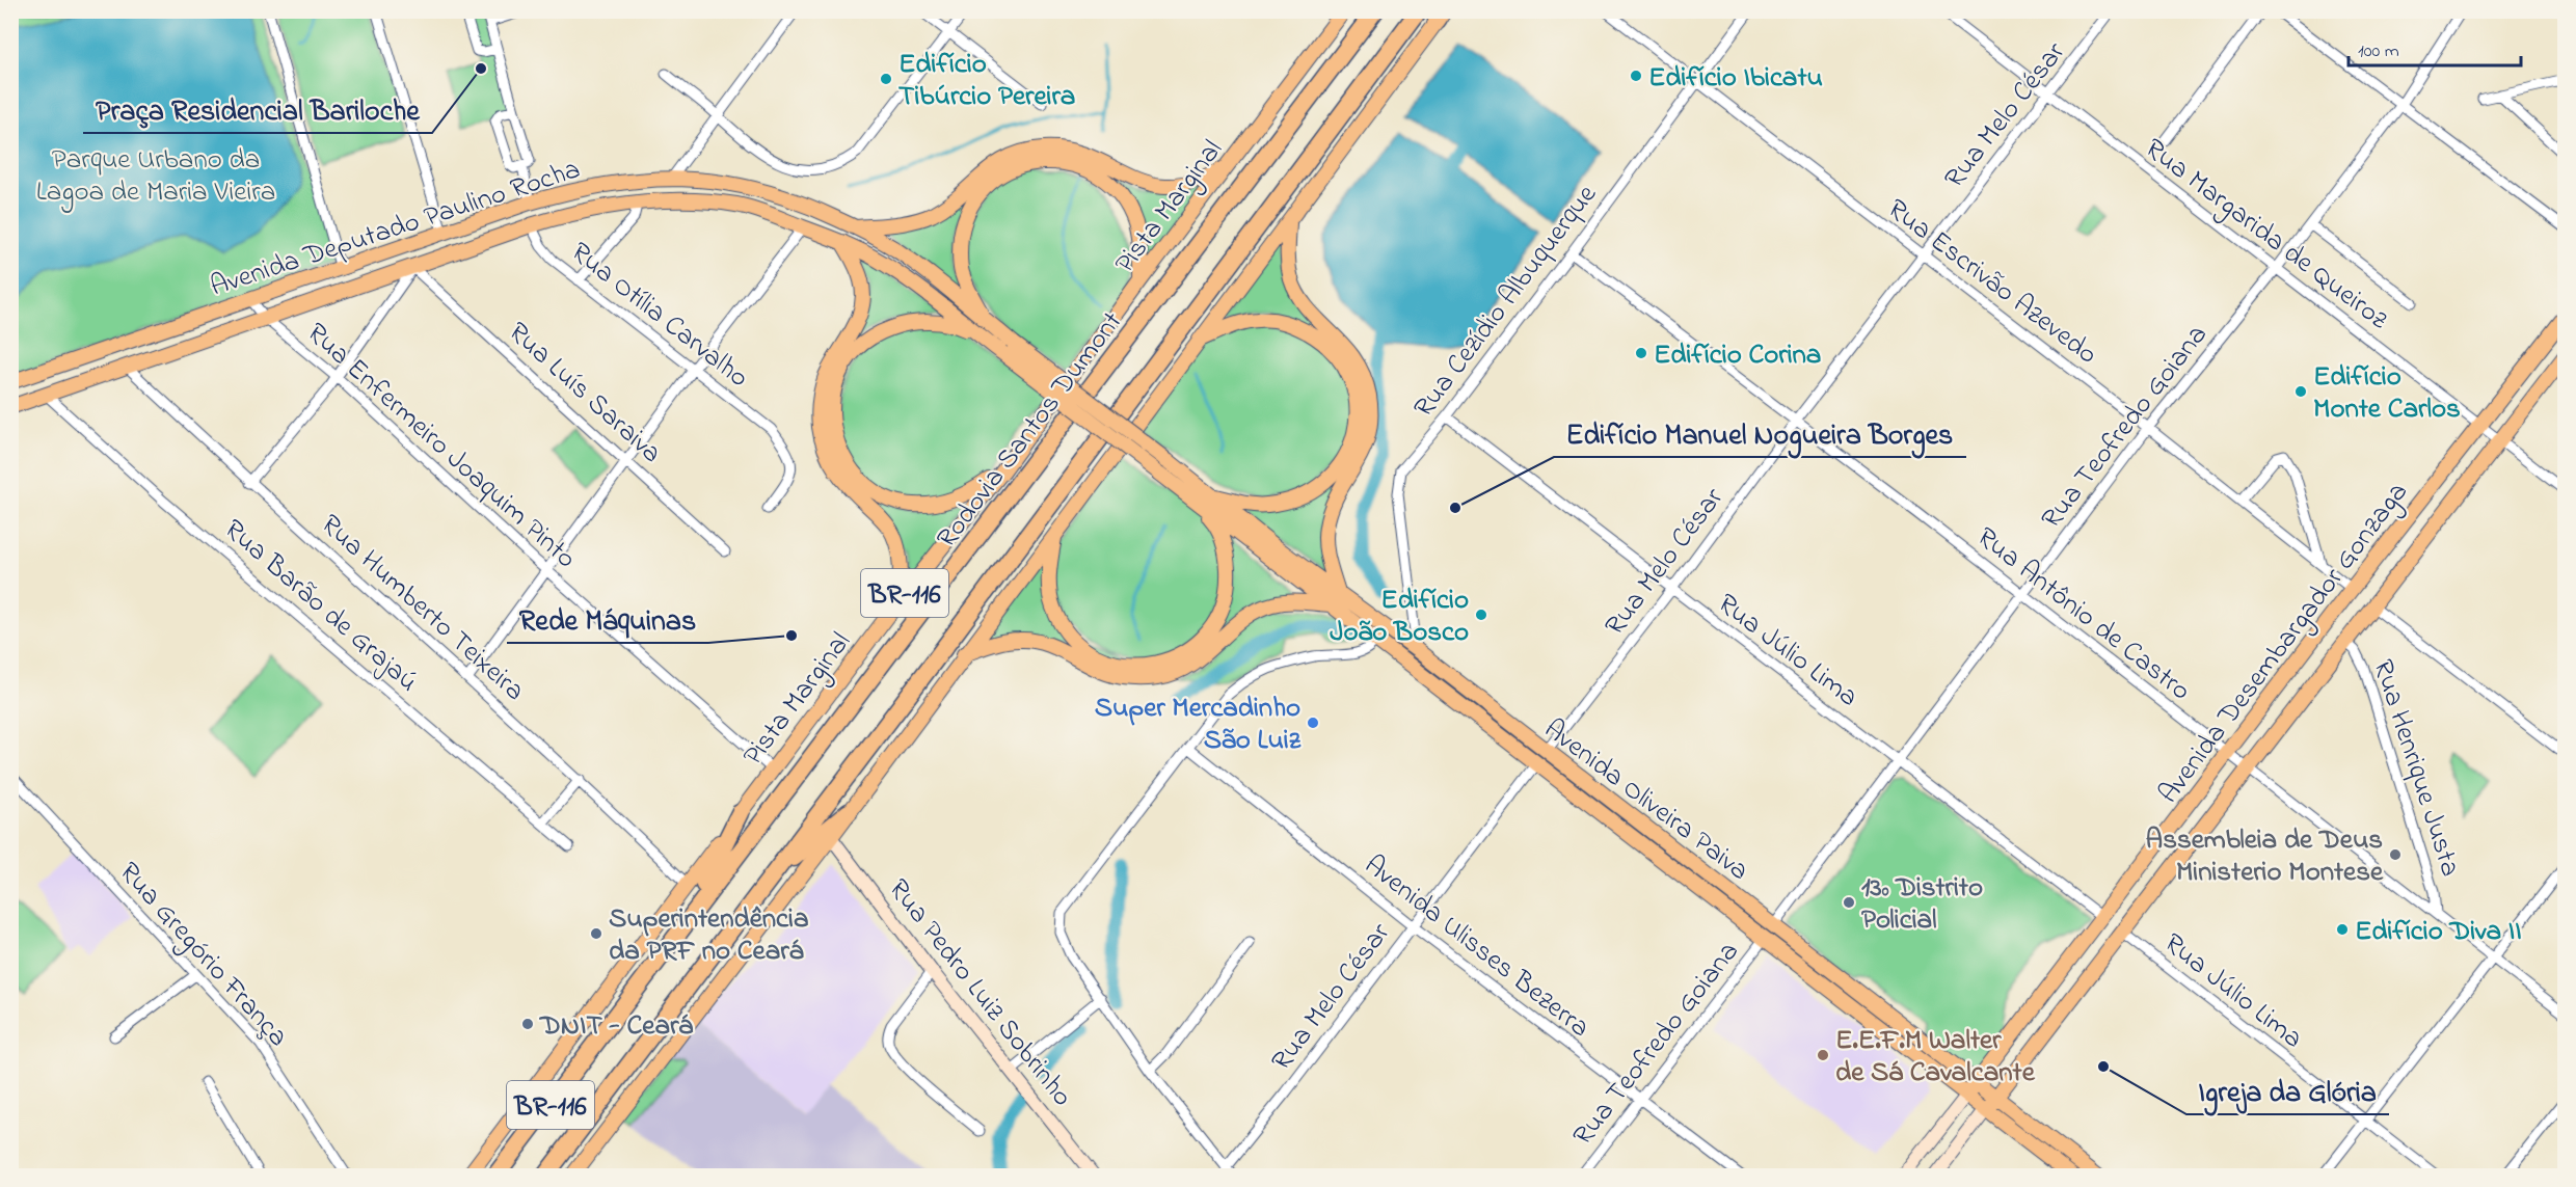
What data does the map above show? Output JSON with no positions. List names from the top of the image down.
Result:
{
  "streets": {
    "highway": ["Rodovia Santos Dumont", "BR-116"],
    "main road": [
      "Pista Marginal",
      "Avenida Deputado Paulino Rocha",
      "Avenida Desembargador Gonzaga",
      "Avenida Oliveira Paiva"
    ],
    "street": [
      "Rua Melo César",
      "Rua Margarida de Queiroz",
      "Rua Escrivão Azevedo",
      "Rua Cezídio Albuquerque",
      "Rua Otília Carvalho",
      "Rua Luís Saraiva",
      "Rua Teofredo Goiana",
      "Rua Enfermeiro Joaquim Pinto",
      "Rua Barão de Grajaú",
      "Rua Humberto Teixeira",
      "Rua Antônio de Castro",
      "Rua Júlio Lima",
      "Rua Henrique Justa",
      "Avenida Ulisses Bezerra",
      "Rua Gregório França",
      "Rua Pedro Luiz Sobrinho"
    ]
  },
  "crossings": [
    ["Rua Melo César", "Rua Margarida de Queiroz"],
    ["Rua Melo César", "Rua Escrivão Azevedo"],
    ["Rua Melo César", "Rua Antônio de Castro"],
    ["Rua Melo César", "Rua Júlio Lima"],
    ["Rua Melo César", "Avenida Oliveira Paiva"],
    ["Rua Melo César", "Avenida Ulisses Bezerra"],
    ["Pista Marginal", "Rua Enfermeiro Joaquim Pinto"],
    ["Pista Marginal", "Rua Humberto Teixeira"],
    ["Avenida Deputado Paulino Rocha", "Rua Otília Carvalho"],
    ["Avenida Deputado Paulino Rocha", "Rua Luís Saraiva"],
    ["Avenida Deputado Paulino Rocha", "Rua Enfermeiro Joaquim Pinto"],
    ["Avenida Deputado Paulino Rocha", "Rua Barão de Grajaú"],
    ["Avenida Deputado Paulino Rocha", "Rua Humberto Teixeira"],
    ["Avenida Deputado Paulino Rocha", "Avenida Oliveira Paiva"],
    ["Rua Margarida de Queiroz", "Rua Teofredo Goiana"],
    ["Rua Margarida de Queiroz", "Avenida Desembargador Gonzaga"],
    ["Rua Escrivão Azevedo", "Rua Cezídio Albuquerque"],
    ["Rua Escrivão Azevedo", "Rua Teofredo Goiana"],
    ["Rua Escrivão Azevedo", "Avenida Desembargador Gonzaga"],
    ["Rua Cezídio Albuquerque", "Rua Antônio de Castro"],
    ["Rua Cezídio Albuquerque", "Rua Júlio Lima"],
    ["Rua Cezídio Albuquerque", "Avenida Oliveira Paiva"],
    ["Rua Teofredo Goiana", "Rua Antônio de Castro"],
    ["Rua Teofredo Goiana", "Rua Júlio Lima"],
    ["Rua Teofredo Goiana", "Avenida Oliveira Paiva"],
    ["Rua Teofredo Goiana", "Avenida Ulisses Bezerra"],
    ["BR-116", "Rua Pedro Luiz Sobrinho"],
    ["Rua Antônio de Castro", "Avenida Desembargador Gonzaga"],
    ["Rua Antônio de Castro", "Rua Henrique Justa"],
    ["Avenida Desembargador Gonzaga", "Rua Júlio Lima"],
    ["Avenida Desembargador Gonzaga", "Rua Henrique Justa"],
    ["Avenida Desembargador Gonzaga", "Avenida Oliveira Paiva"]
  ],
  "parks": ["Parque Urbano da Lagoa de Maria Vieira"],
  "places": [
    "Praça Residencial Bariloche",
    "Edifício Ibicatu",
    "Edifício Tibúrcio Pereira",
    "Edifício Corina",
    "Edifício Monte Carlos",
    "Edifício Manuel Nogueira Borges",
    "Edifício João Bosco",
    "Rede Máquinas",
    "Super Mercadinho São Luiz",
    "Assembleia de Deus Ministerio Montese",
    "13º Distrito Policial",
    "Edifício Diva II",
    "Superintendência da PRF no Ceará",
    "DNIT - Ceará",
    "E.E.F.M Walter de Sá Cavalcante",
    "Igreja da Glória"
  ],
  "scale_bar": "100 m"
}
